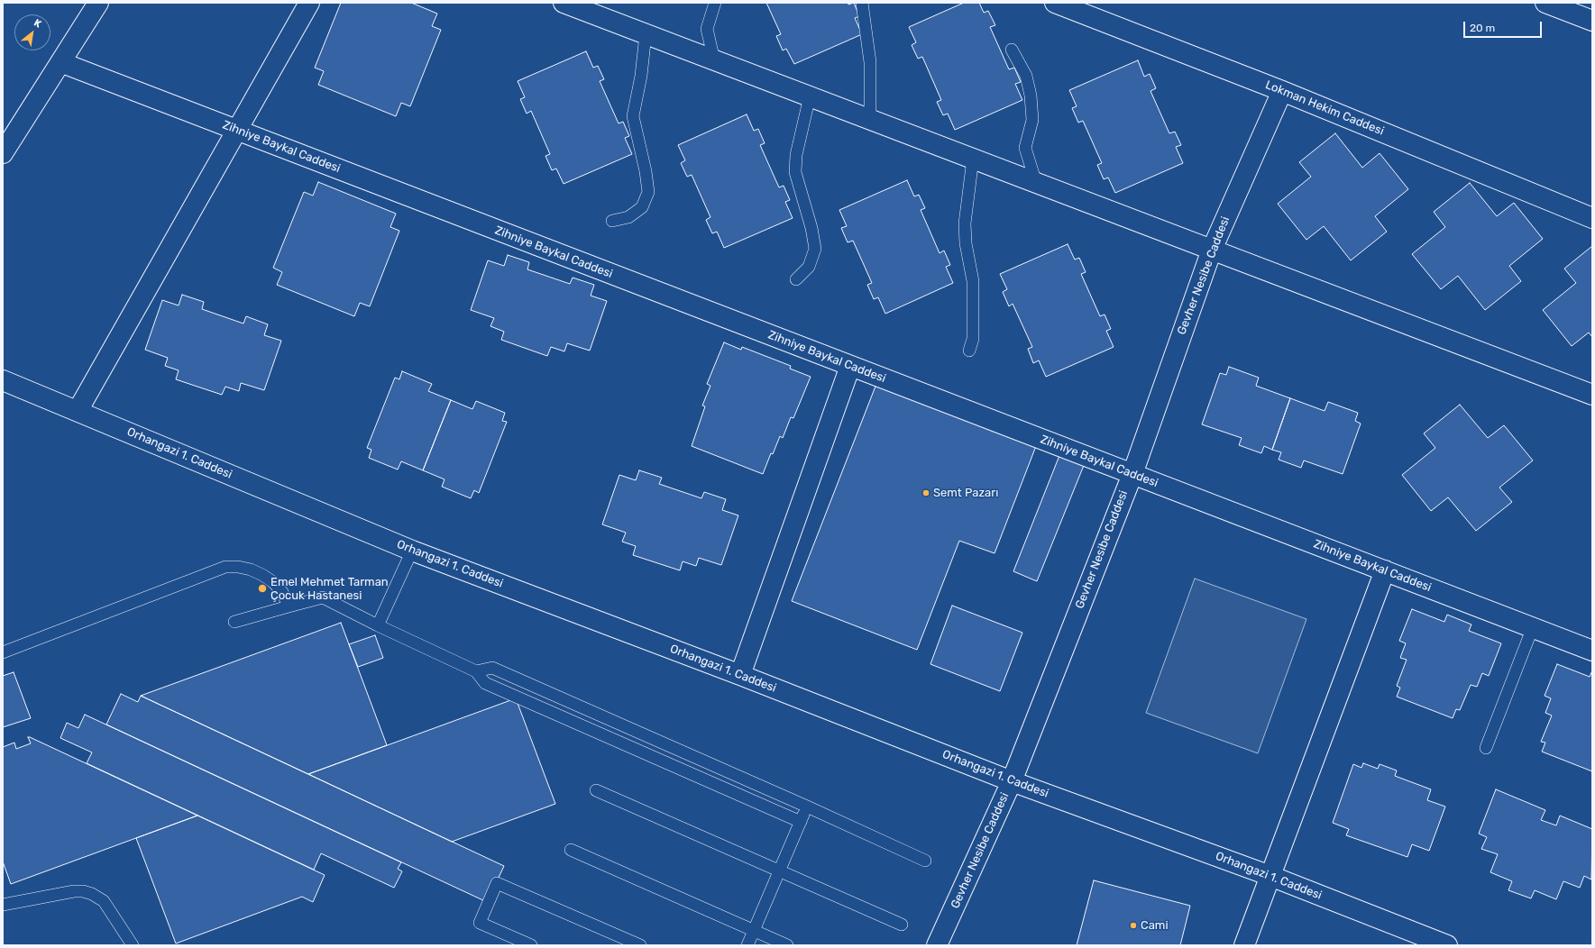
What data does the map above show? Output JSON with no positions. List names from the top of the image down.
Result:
{
  "streets": {
    "main road": [
      "Lokman Hekim Caddesi",
      "Zihniye Baykal Caddesi",
      "Gevher Nesibe Caddesi",
      "Orhangazi 1. Caddesi"
    ]
  },
  "crossings": [
    ["Lokman Hekim Caddesi", "Gevher Nesibe Caddesi"],
    ["Zihniye Baykal Caddesi", "Gevher Nesibe Caddesi"],
    ["Gevher Nesibe Caddesi", "Orhangazi 1. Caddesi"]
  ],
  "places": ["Semt Pazarı", "Emel Mehmet Tarman Çocuk Hastanesi", "Cami"],
  "scale_bar": "20 m",
  "north": "top right"
}
